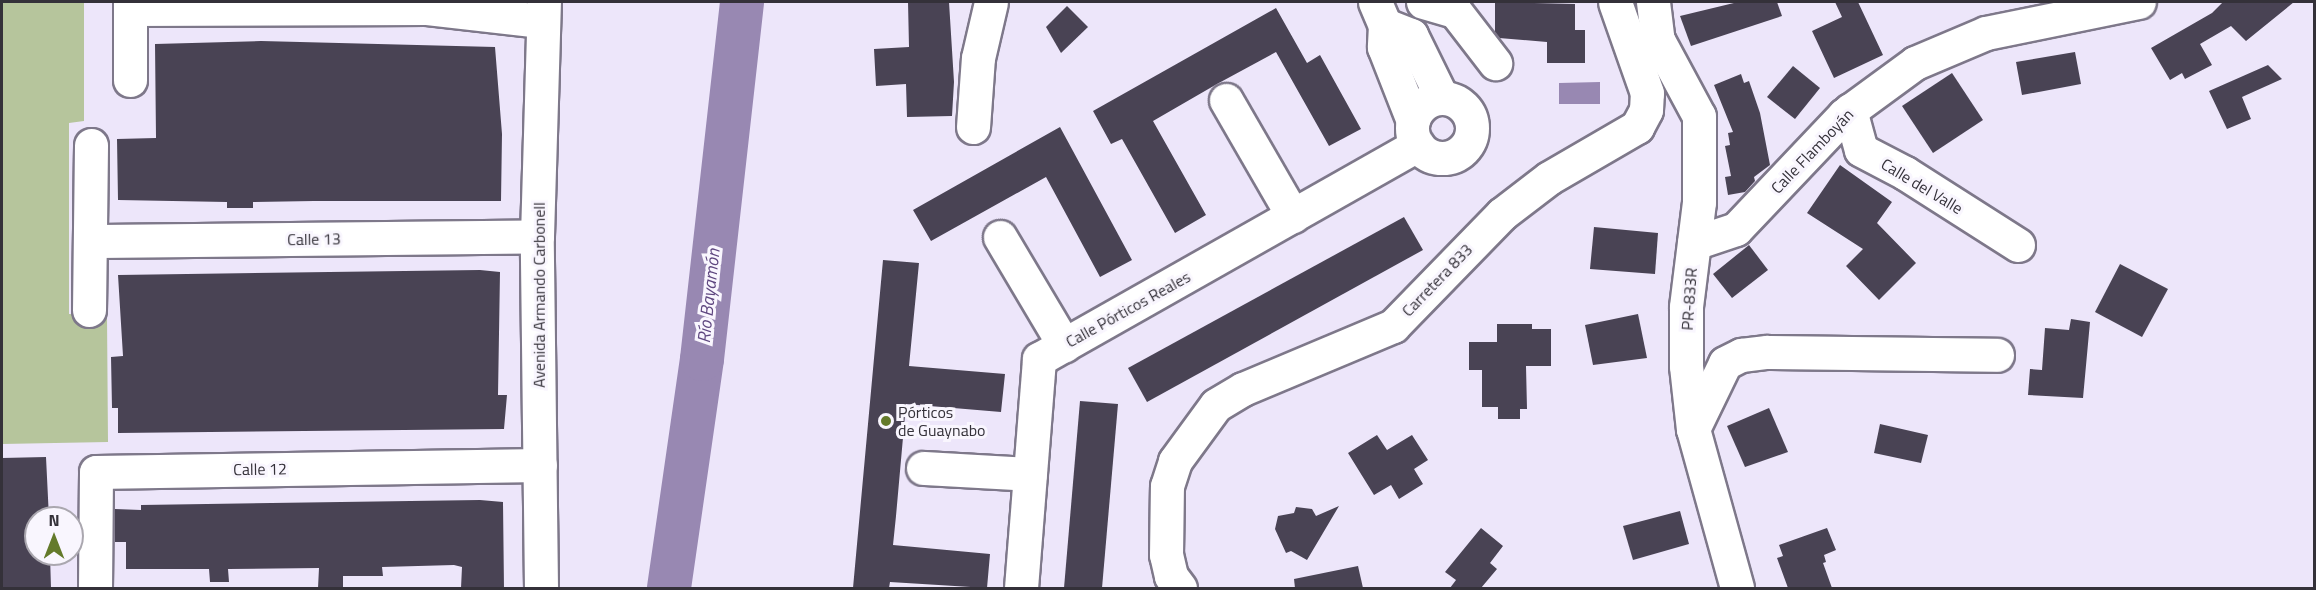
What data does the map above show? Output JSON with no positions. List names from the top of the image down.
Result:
{
  "streets": {
    "street": [
      "Calle Flamboyán",
      "Calle del Valle",
      "Calle 13",
      "Carretera 833",
      "Avenida Armando Carbonell",
      "PR-833R",
      "Calle Pórticos Reales",
      "Calle 12"
    ]
  },
  "crossings": [
    ["Calle Flamboyán", "Calle del Valle"],
    ["Calle Flamboyán", "PR-833R"],
    ["Calle 13", "Avenida Armando Carbonell"],
    ["Carretera 833", "PR-833R"],
    ["Avenida Armando Carbonell", "Calle 12"]
  ],
  "water": ["Río Bayamón"],
  "places": ["Pórticos de Guaynabo"],
  "north": "top"
}
